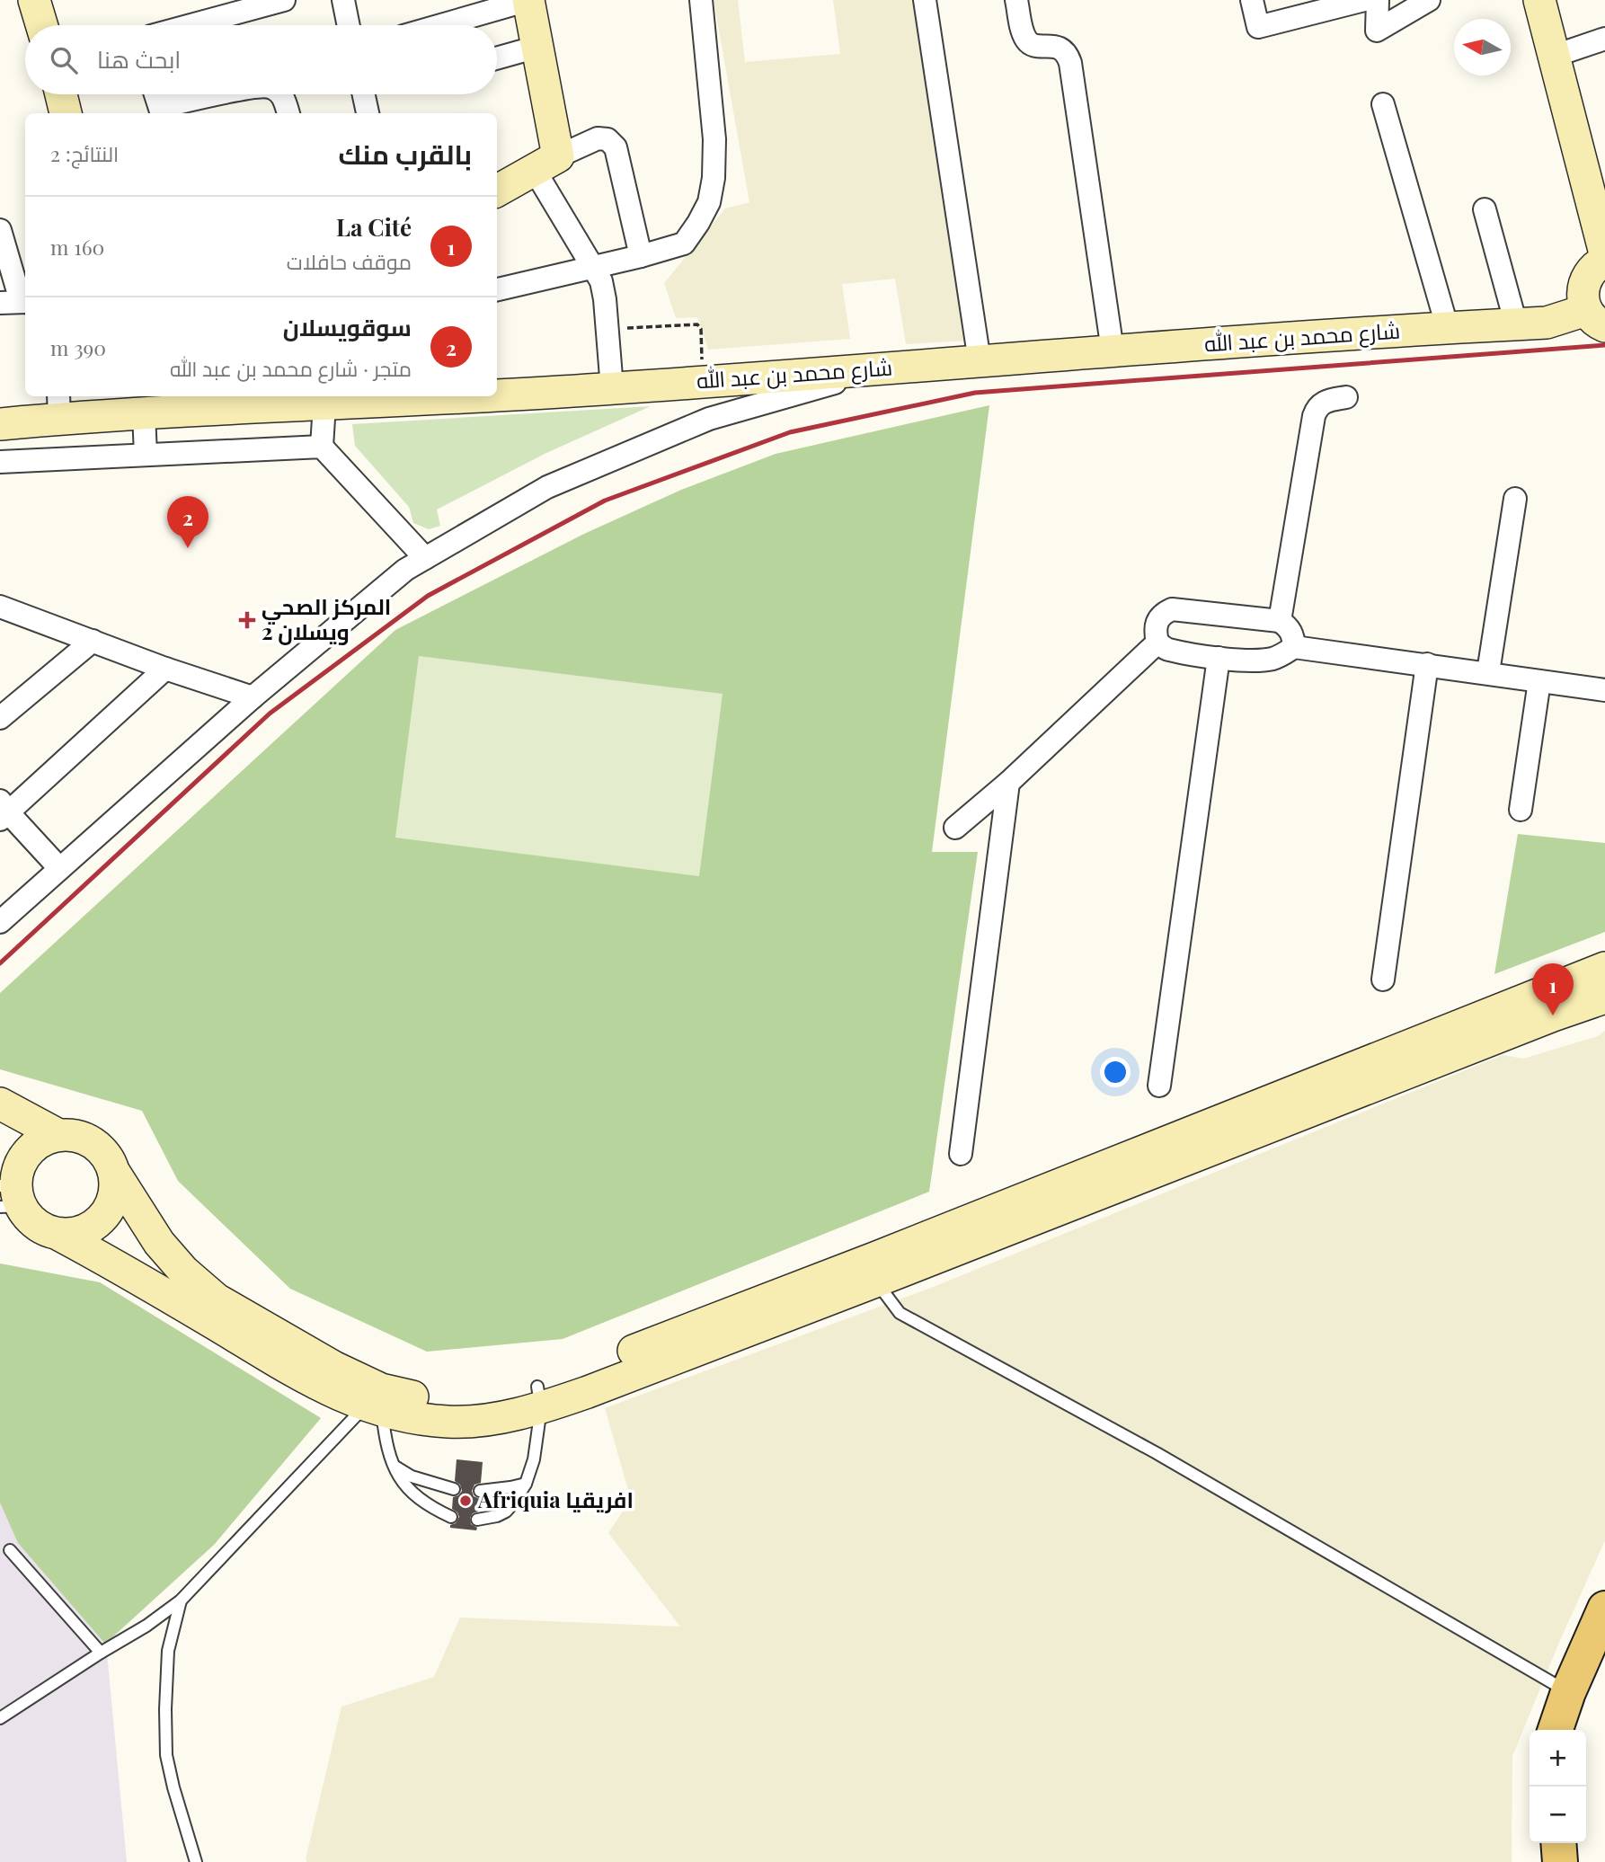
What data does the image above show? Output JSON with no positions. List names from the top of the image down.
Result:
{
  "streets": {
    "street": ["شارع محمد بن عبد الله"]
  },
  "places": {
    "health": ["المركز الصحي ويسلان 2"],
    "other": ["Afriquia افريقيا"]
  },
  "north": "left",
  "page": {
    "search": "ابحث هنا",
    "heading": ["بالقرب منك", "النتائج: 2"],
    "list": [
      {
        "mark": "1",
        "name": "La Cité",
        "note": "موقف حافلات",
        "value": "160 m"
      },
      {
        "mark": "2",
        "name": "سوقويسلان",
        "note": "متجر · شارع محمد بن عبد الله",
        "value": "390 m"
      }
    ],
    "pins": ["2", "1"],
    "map_buttons": ["+", "−"]
  }
}
